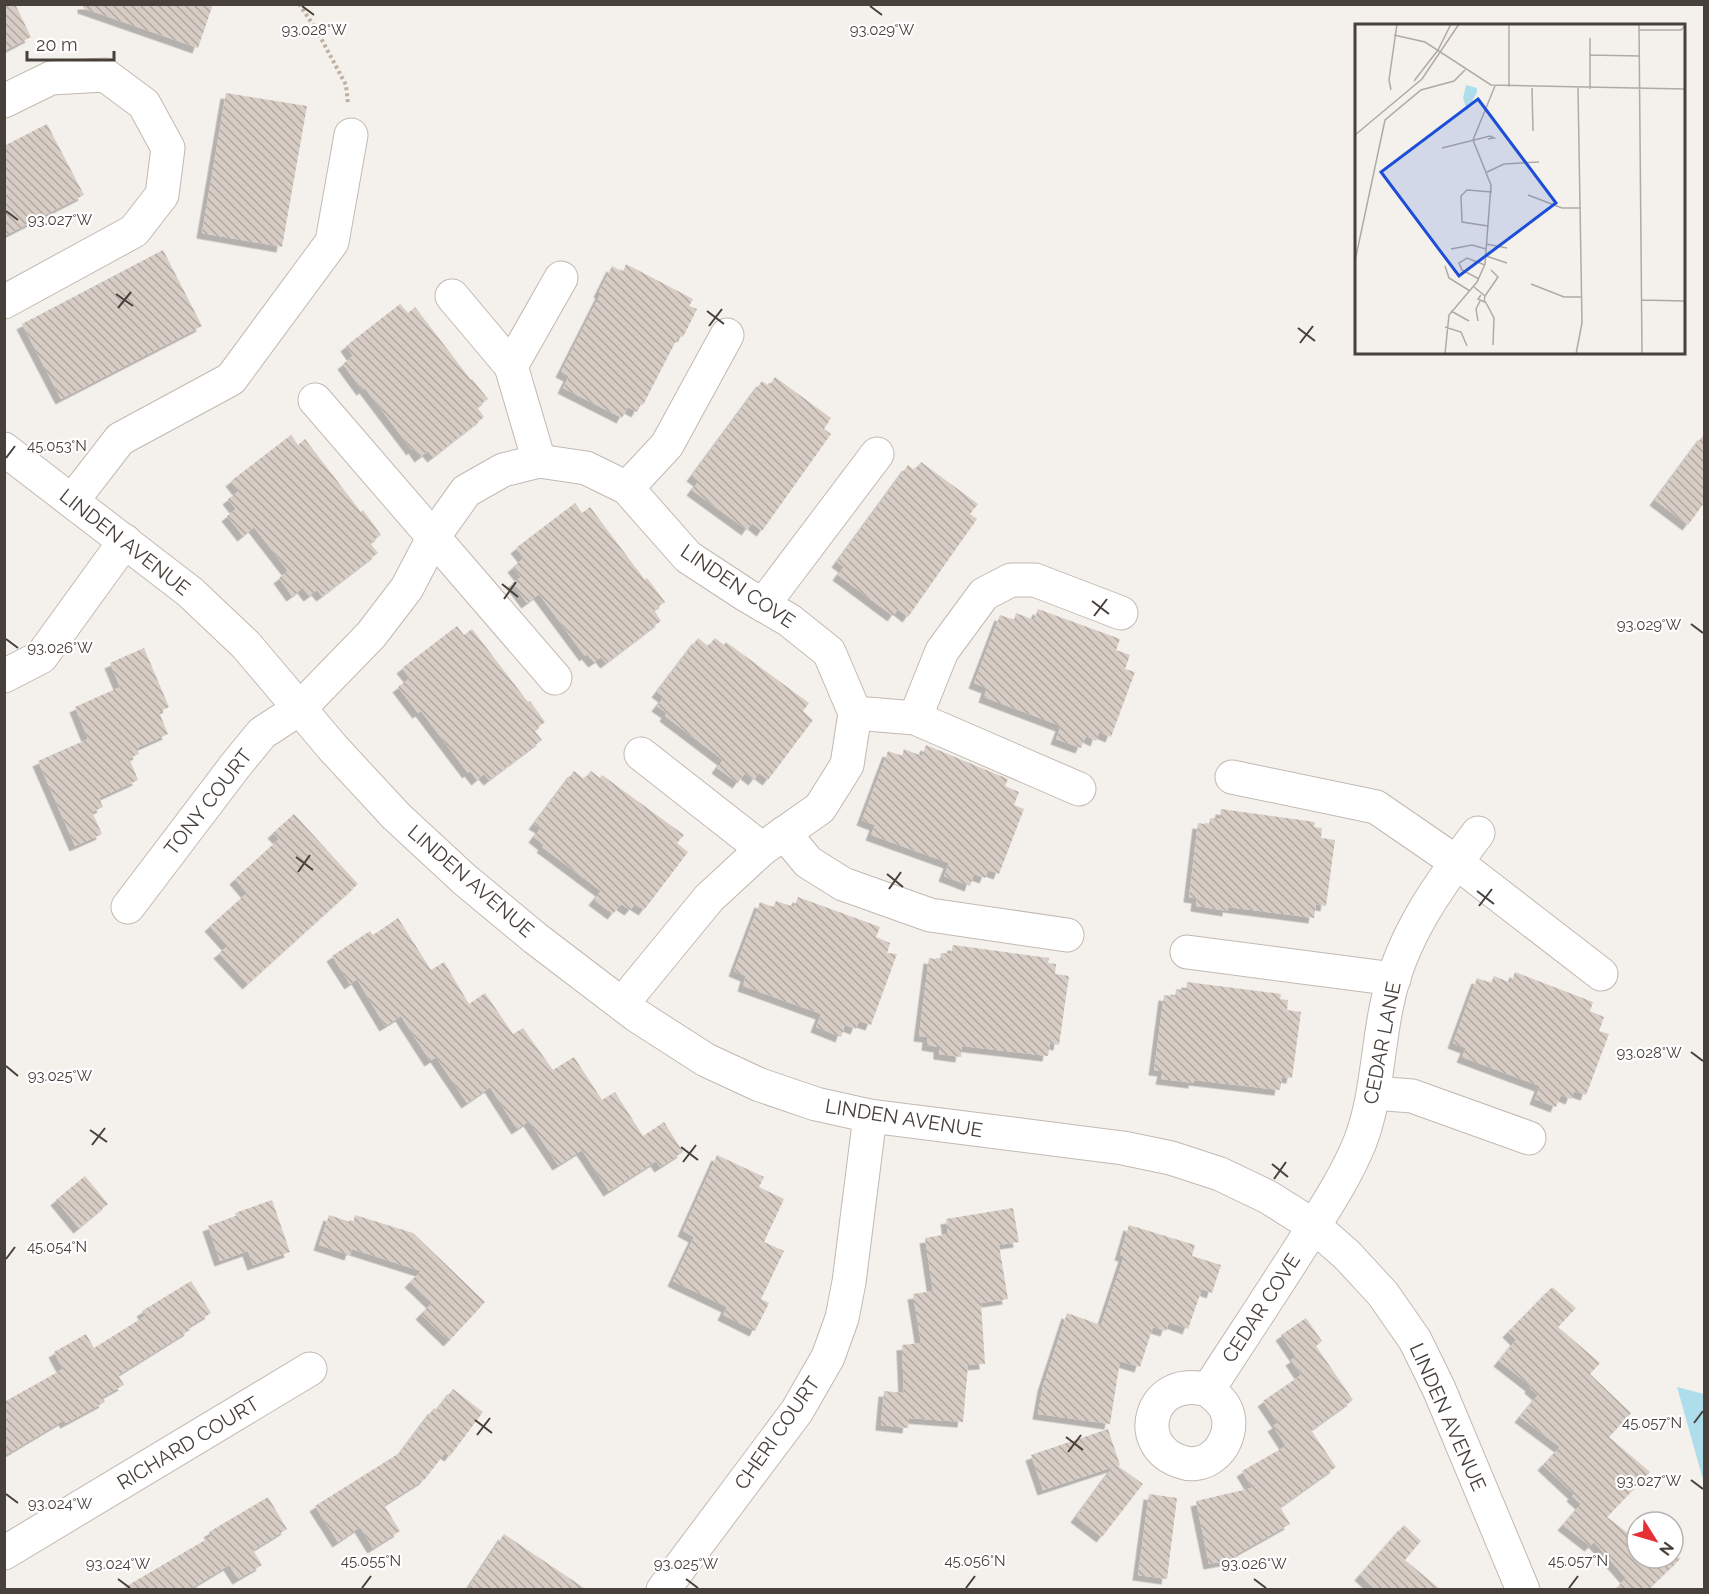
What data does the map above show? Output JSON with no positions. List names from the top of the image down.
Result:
{
  "streets": {
    "street": [
      "LINDEN AVENUE",
      "LINDEN COVE",
      "TONY COURT",
      "CEDAR LANE",
      "CEDAR COVE",
      "CHERI COURT",
      "RICHARD COURT"
    ]
  },
  "crossings": [
    ["LINDEN AVENUE", "LINDEN COVE"],
    ["LINDEN AVENUE", "TONY COURT"],
    ["LINDEN AVENUE", "CEDAR LANE"],
    ["LINDEN AVENUE", "CEDAR COVE"],
    ["LINDEN AVENUE", "CHERI COURT"],
    ["LINDEN COVE", "TONY COURT"],
    ["CEDAR LANE", "CEDAR COVE"]
  ],
  "scale_bar": "20 m",
  "north": "bottom right",
  "coordinates": [
    "93.028°W",
    "93.029°W",
    "93.027°W",
    "45.053°N",
    "93.026°W",
    "93.025°W",
    "45.054°N",
    "45.057°N",
    "93.024°W",
    "45.055°N",
    "45.056°N"
  ]
}
